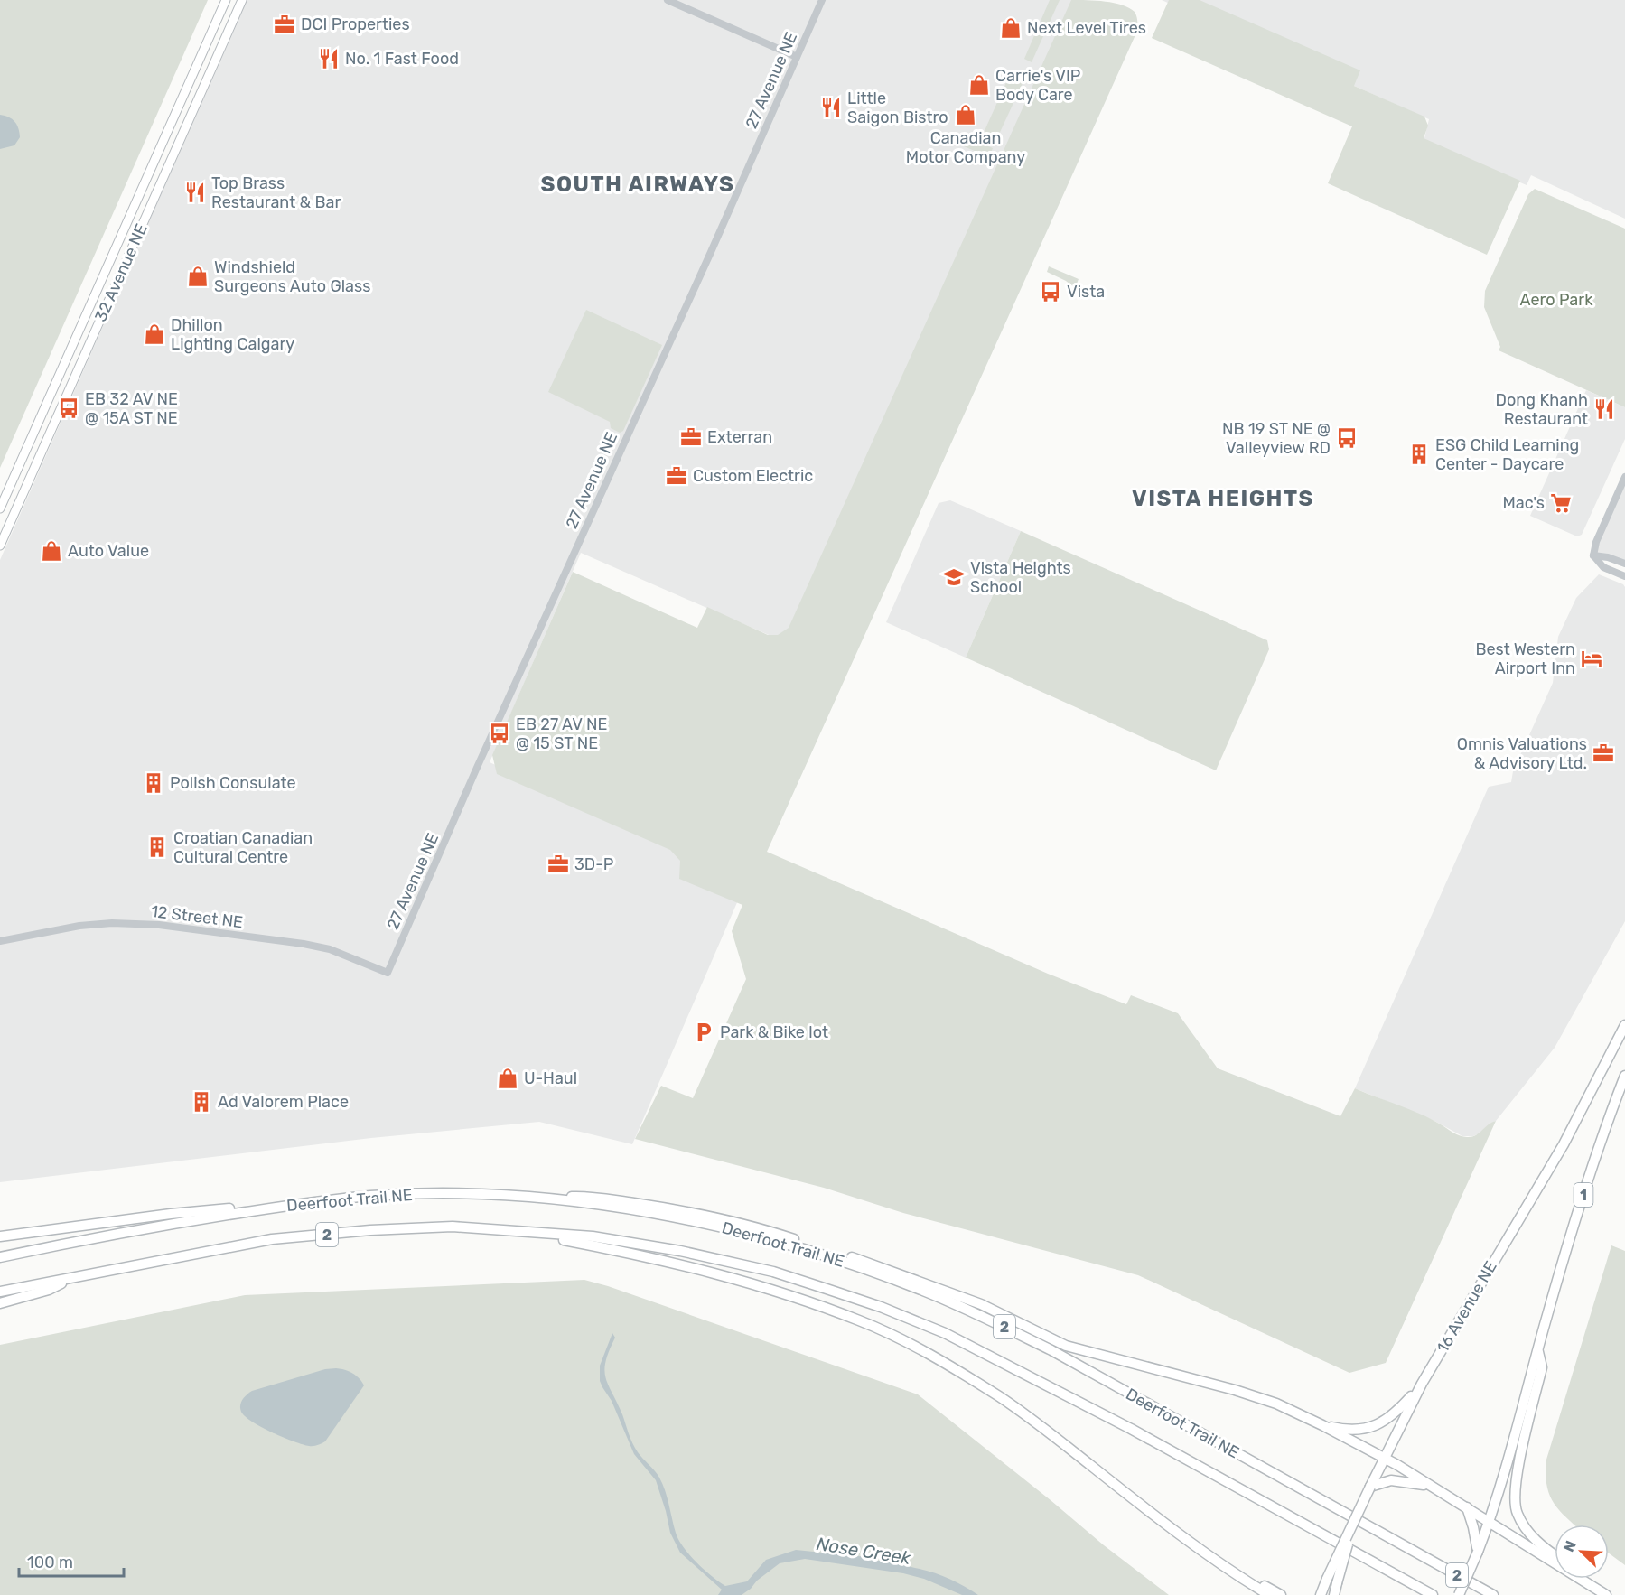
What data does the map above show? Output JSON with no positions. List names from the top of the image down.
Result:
{
  "streets": {
    "highway": [
      "1",
      "Deerfoot Trail NE",
      "2",
      "16 Avenue NE"
    ],
    "main road": ["32 Avenue NE"],
    "street": ["27 Avenue NE", "12 Street NE"]
  },
  "crossings": [
    ["27 Avenue NE", "12 Street NE"]
  ],
  "districts": ["SOUTH AIRWAYS", "VISTA HEIGHTS"],
  "water": ["Nose Creek"],
  "parks": ["Aero Park"],
  "places": {
    "office": [
      "DCI Properties",
      "Exterran",
      "Custom Electric",
      "Omnis Valuations & Advisory Ltd.",
      "3D-P"
    ],
    "shop": [
      "Next Level Tires",
      "Carrie's VIP Body Care",
      "Canadian Motor Company",
      "Windshield Surgeons Auto Glass",
      "Dhillon Lighting Calgary",
      "Auto Value",
      "U-Haul"
    ],
    "restaurant": [
      "No. 1 Fast Food",
      "Little Saigon Bistro",
      "Top Brass Restaurant & Bar",
      "Dong Khanh Restaurant"
    ],
    "bus stop": [
      "Vista",
      "EB 32 AV NE @ 15A ST NE",
      "NB 19 ST NE @ Valleyview RD",
      "EB 27 AV NE @ 15 ST NE"
    ],
    "building": [
      "ESG Child Learning Center - Daycare",
      "Polish Consulate",
      "Croatian Canadian Cultural Centre",
      "Ad Valorem Place"
    ],
    "supermarket": ["Mac's"],
    "school or university": ["Vista Heights School"],
    "hotel": ["Best Western Airport Inn"],
    "parking": ["Park & Bike lot"]
  },
  "scale_bar": "100 m",
  "north": "top left"
}
